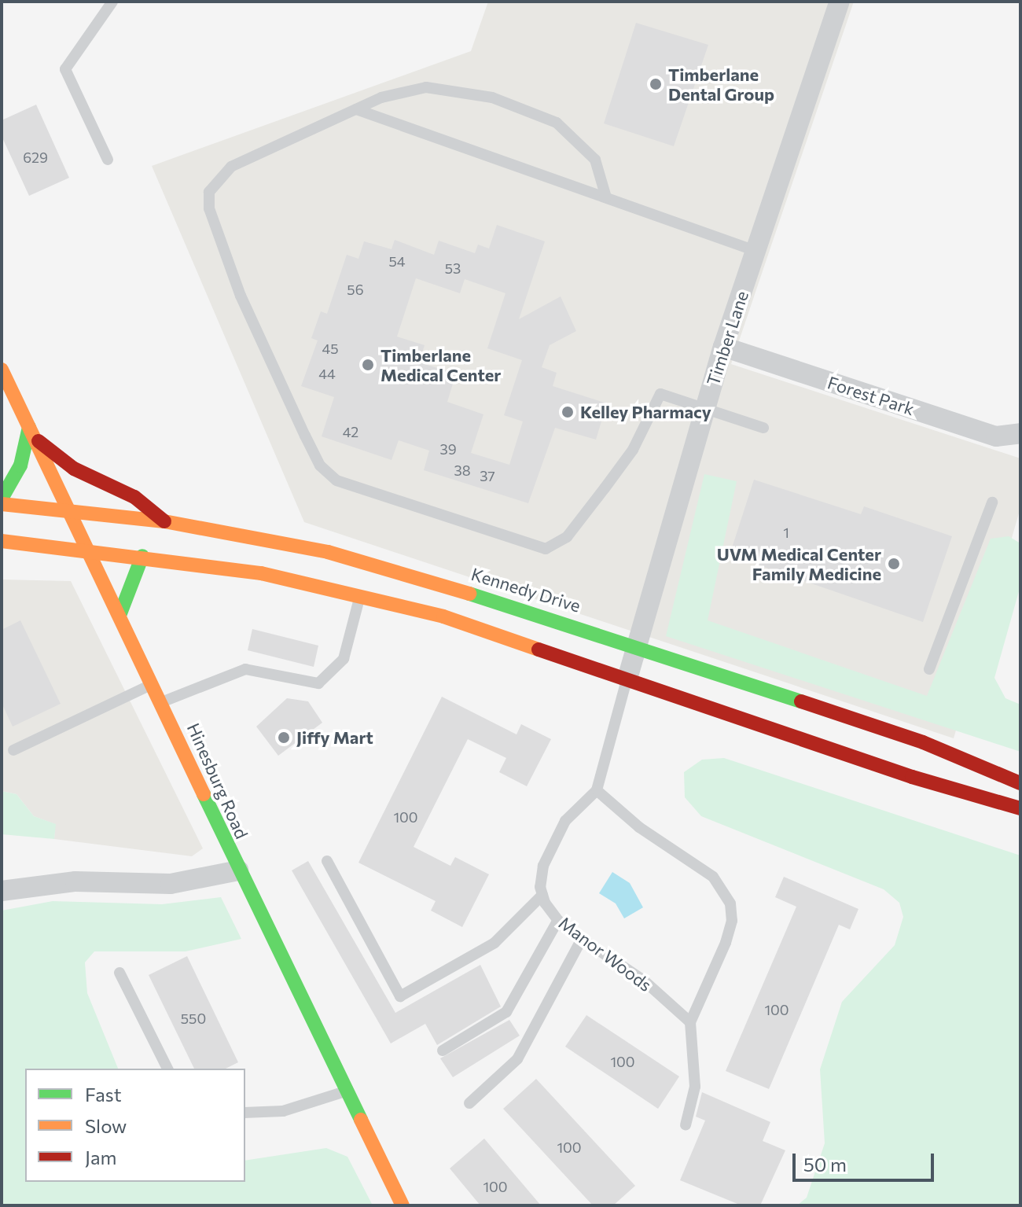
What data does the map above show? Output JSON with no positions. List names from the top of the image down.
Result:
{
  "streets": {
    "main road": ["Kennedy Drive", "Hinesburg Road"],
    "street": ["Timber Lane", "Forest Park"],
    "lane": ["Manor Woods"]
  },
  "crossings": [
    ["Timber Lane", "Forest Park"],
    ["Timber Lane", "Kennedy Drive"],
    ["Kennedy Drive", "Hinesburg Road"]
  ],
  "places": [
    "Timberlane Dental Group",
    "Timberlane Medical Center",
    "Kelley Pharmacy",
    "UVM Medical Center Family Medicine",
    "Jiffy Mart"
  ],
  "house_numbers": [
    "629",
    "54",
    "53",
    "56",
    "45",
    "44",
    "42",
    "39",
    "38",
    "37",
    "1",
    "100",
    "100",
    "550",
    "100",
    "100",
    "100"
  ],
  "legend": ["Fast", "Slow", "Jam"],
  "scale_bar": "50 m"
}
